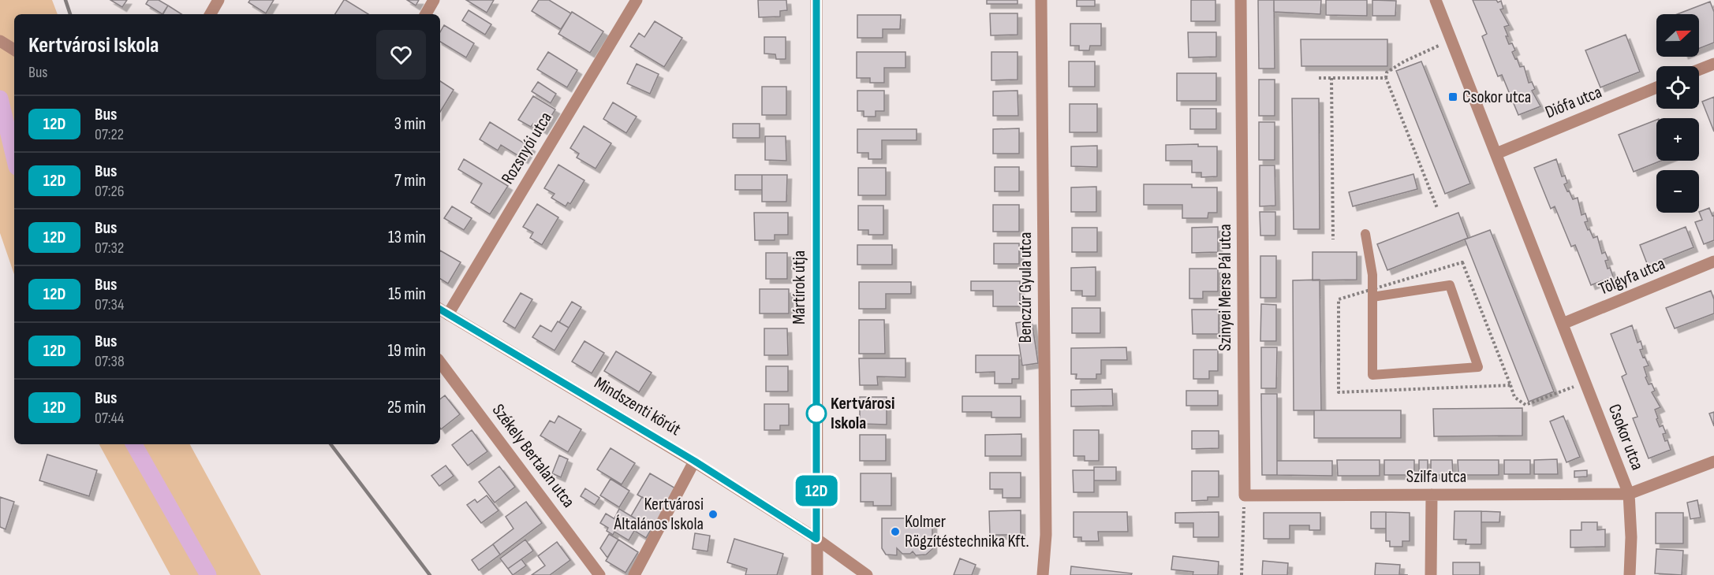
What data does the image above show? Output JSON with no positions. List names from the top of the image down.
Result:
{
  "streets": {
    "street": [
      "Diófa utca",
      "Rozsnyói utca",
      "Tölgyfa utca",
      "Mártírok útja",
      "Benczúr Gyula utca",
      "Szinyei Merse Pál utca",
      "Mindszenti körút",
      "Csokor utca",
      "Székely Bertalan utca",
      "Szilfa utca"
    ]
  },
  "crossings": [
    ["Diófa utca", "Csokor utca"],
    ["Rozsnyói utca", "Mindszenti körút"],
    ["Tölgyfa utca", "Csokor utca"],
    ["Mártírok útja", "Mindszenti körút"],
    ["Szinyei Merse Pál utca", "Szilfa utca"],
    ["Csokor utca", "Szilfa utca"]
  ],
  "places": {
    "transit": ["Csokor utca"],
    "other": ["Kertvárosi Iskola", "Kertvárosi Általános Iskola", "Kolmer Rögzítéstechnika Kft."]
  },
  "lines": ["bus line 12D"],
  "north": "right",
  "page": {
    "on_map": "12D",
    "map_buttons": ["+", "−"],
    "heading": ["Kertvárosi Iskola", "Bus"],
    "list": [
      {
        "mark": "12D",
        "name": "Bus",
        "note": "07:22",
        "value": "3 min"
      },
      {
        "mark": "12D",
        "name": "Bus",
        "note": "07:26",
        "value": "7 min"
      },
      {
        "mark": "12D",
        "name": "Bus",
        "note": "07:32",
        "value": "13 min"
      },
      {
        "mark": "12D",
        "name": "Bus",
        "note": "07:34",
        "value": "15 min"
      },
      {
        "mark": "12D",
        "name": "Bus",
        "note": "07:38",
        "value": "19 min"
      },
      {
        "mark": "12D",
        "name": "Bus",
        "note": "07:44",
        "value": "25 min"
      }
    ]
  }
}
